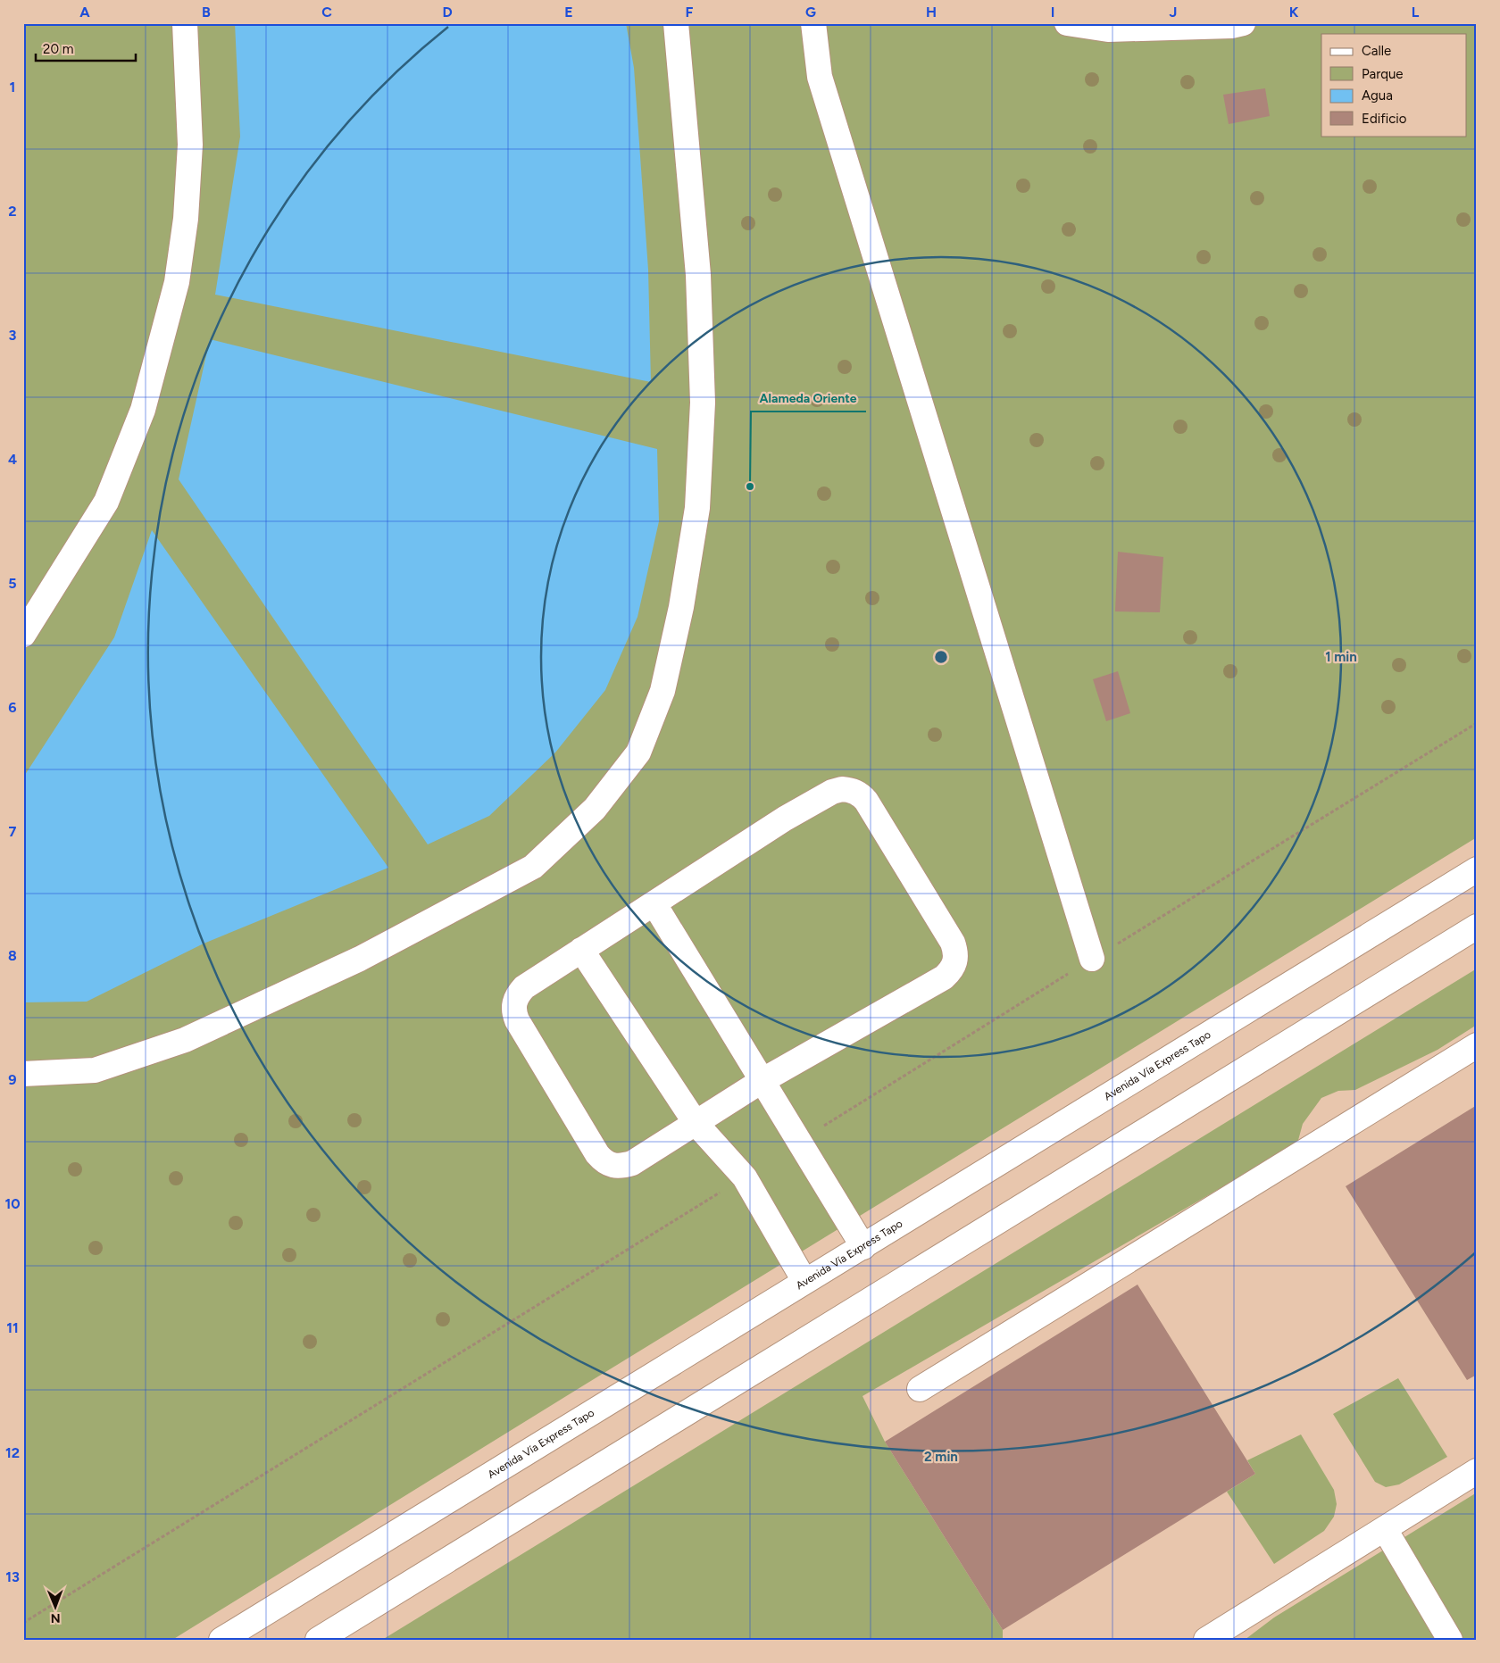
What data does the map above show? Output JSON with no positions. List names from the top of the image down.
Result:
{
  "streets": {
    "main road": ["Avenida Vía Express Tapo"]
  },
  "places": ["Alameda Oriente"],
  "legend": [
    "Calle",
    "Parque",
    "Agua",
    "Edificio"
  ],
  "scale_bar": "20 m",
  "north": "bottom",
  "grid": {
    "columns": [
      "A",
      "B",
      "C",
      "D",
      "E",
      "F",
      "G",
      "H",
      "I",
      "J",
      "K",
      "L"
    ],
    "rows": [
      "1",
      "2",
      "3",
      "4",
      "5",
      "6",
      "7",
      "8",
      "9",
      "10",
      "11",
      "12",
      "13"
    ]
  },
  "rings": ["1 min", "2 min"]
}
